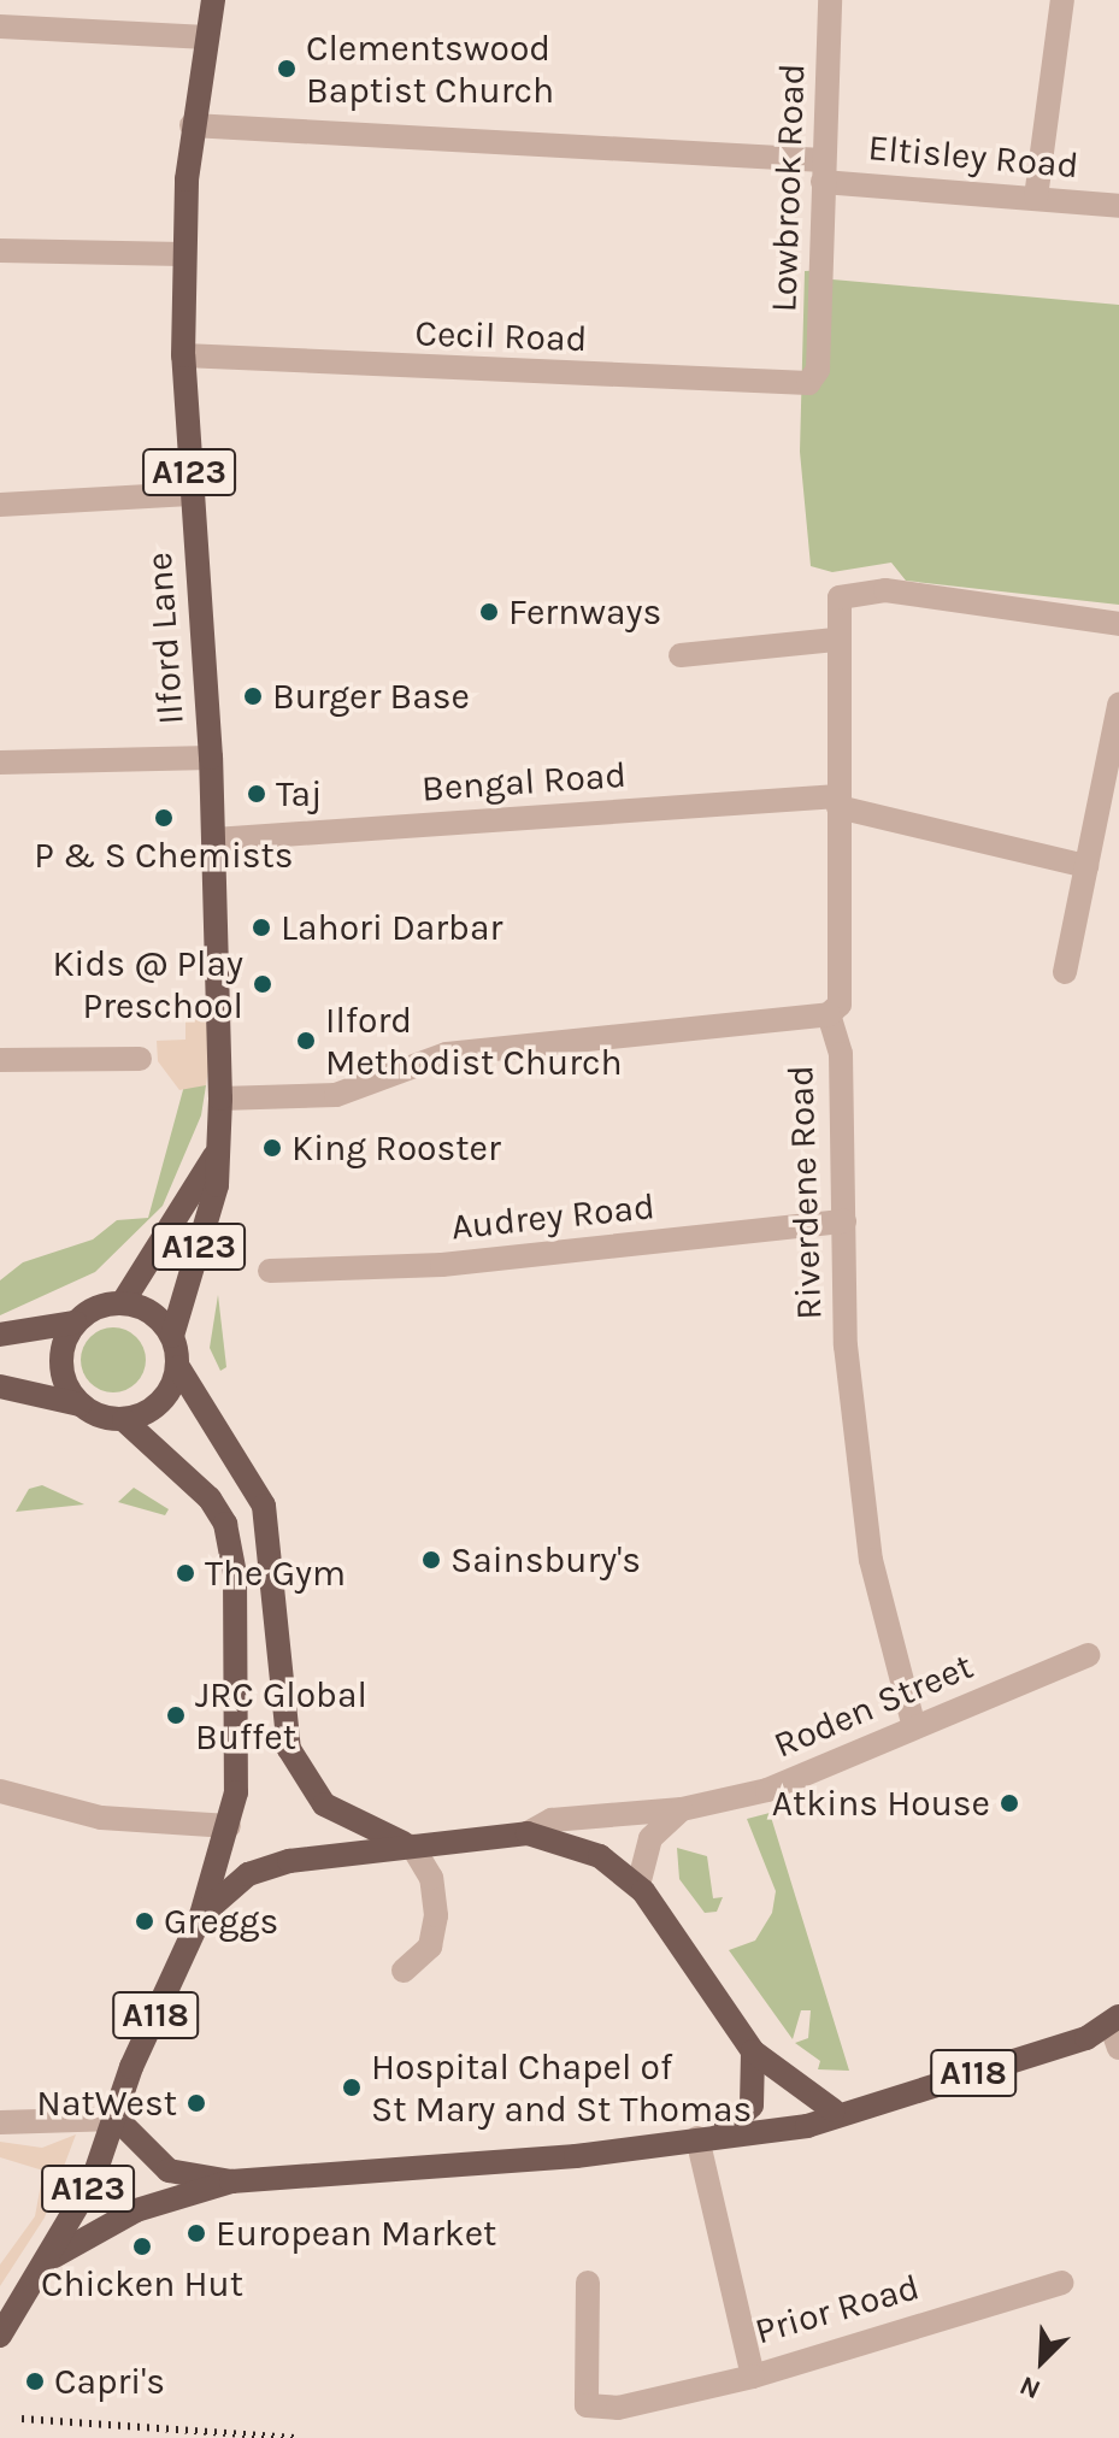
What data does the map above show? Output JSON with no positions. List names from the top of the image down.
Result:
{
  "streets": {
    "main road": ["A123", "Ilford Lane", "A118"],
    "street": [
      "Eltisley Road",
      "Lowbrook Road",
      "Cecil Road",
      "Bengal Road",
      "Riverdene Road",
      "Audrey Road",
      "Roden Street",
      "Prior Road"
    ]
  },
  "crossings": [
    ["Eltisley Road", "Lowbrook Road"],
    ["Eltisley Road", "Ilford Lane"],
    ["Lowbrook Road", "Cecil Road"],
    ["Cecil Road", "Ilford Lane"],
    ["A123", "A118"],
    ["Ilford Lane", "Bengal Road"],
    ["Ilford Lane", "A118"],
    ["Bengal Road", "Riverdene Road"],
    ["Riverdene Road", "Audrey Road"],
    ["Riverdene Road", "Roden Street"],
    ["Roden Street", "A118"],
    ["A118", "Prior Road"]
  ],
  "places": [
    "Clementswood Baptist Church",
    "Fernways",
    "Burger Base",
    "Taj",
    "P & S Chemists",
    "Lahori Darbar",
    "Kids @ Play Preschool",
    "Ilford Methodist Church",
    "King Rooster",
    "Sainsbury's",
    "The Gym",
    "JRC Global Buffet",
    "Atkins House",
    "Greggs",
    "Hospital Chapel of St Mary and St Thomas",
    "NatWest",
    "European Market",
    "Chicken Hut",
    "Capri's"
  ],
  "north": "bottom left"
}
